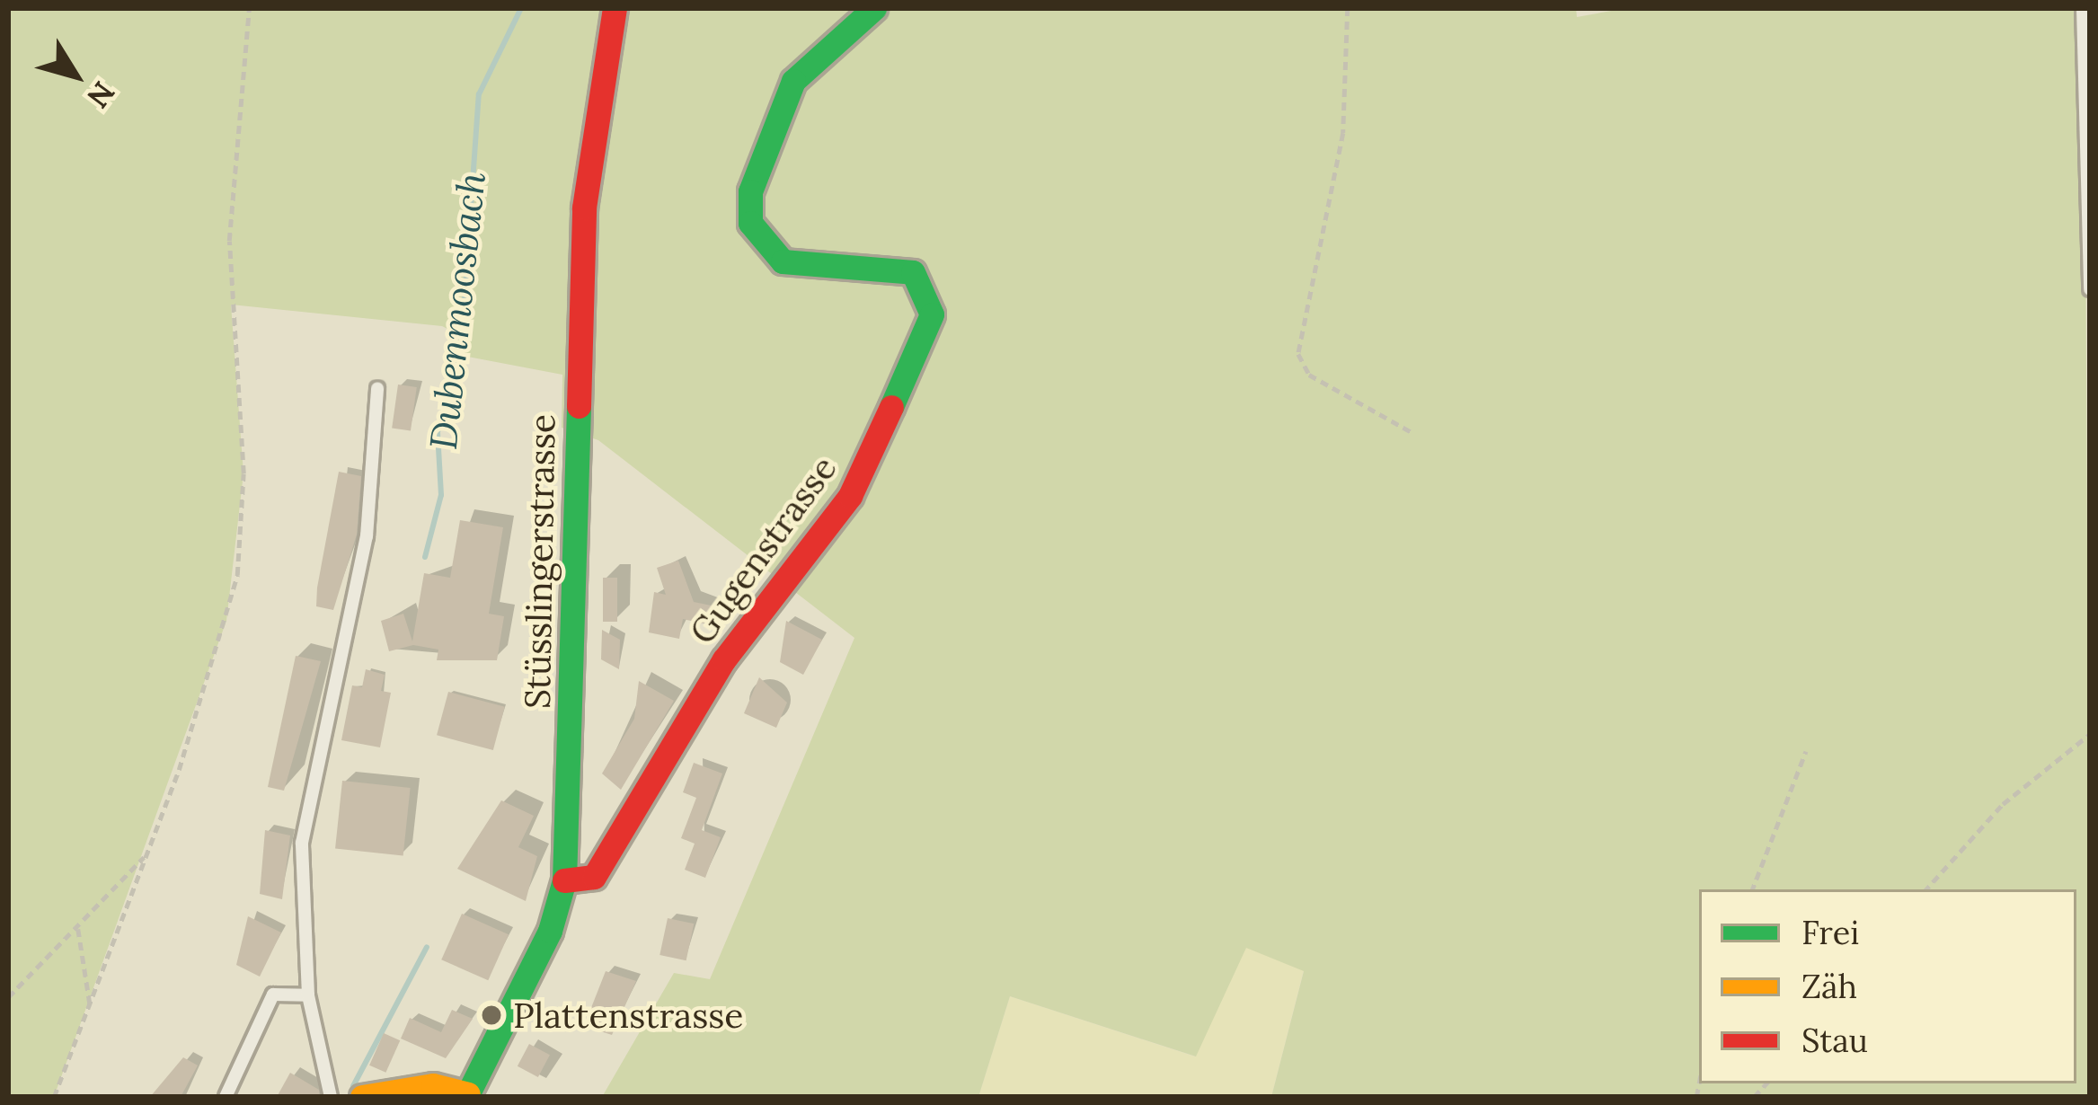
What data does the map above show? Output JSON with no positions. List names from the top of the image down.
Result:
{
  "streets": {
    "street": ["Gugenstrasse", "Stüsslingerstrasse"]
  },
  "crossings": [
    ["Gugenstrasse", "Stüsslingerstrasse"]
  ],
  "water": ["Dubenmoosbach"],
  "places": ["Plattenstrasse"],
  "legend": ["Frei", "Zäh", "Stau"],
  "north": "bottom right"
}
